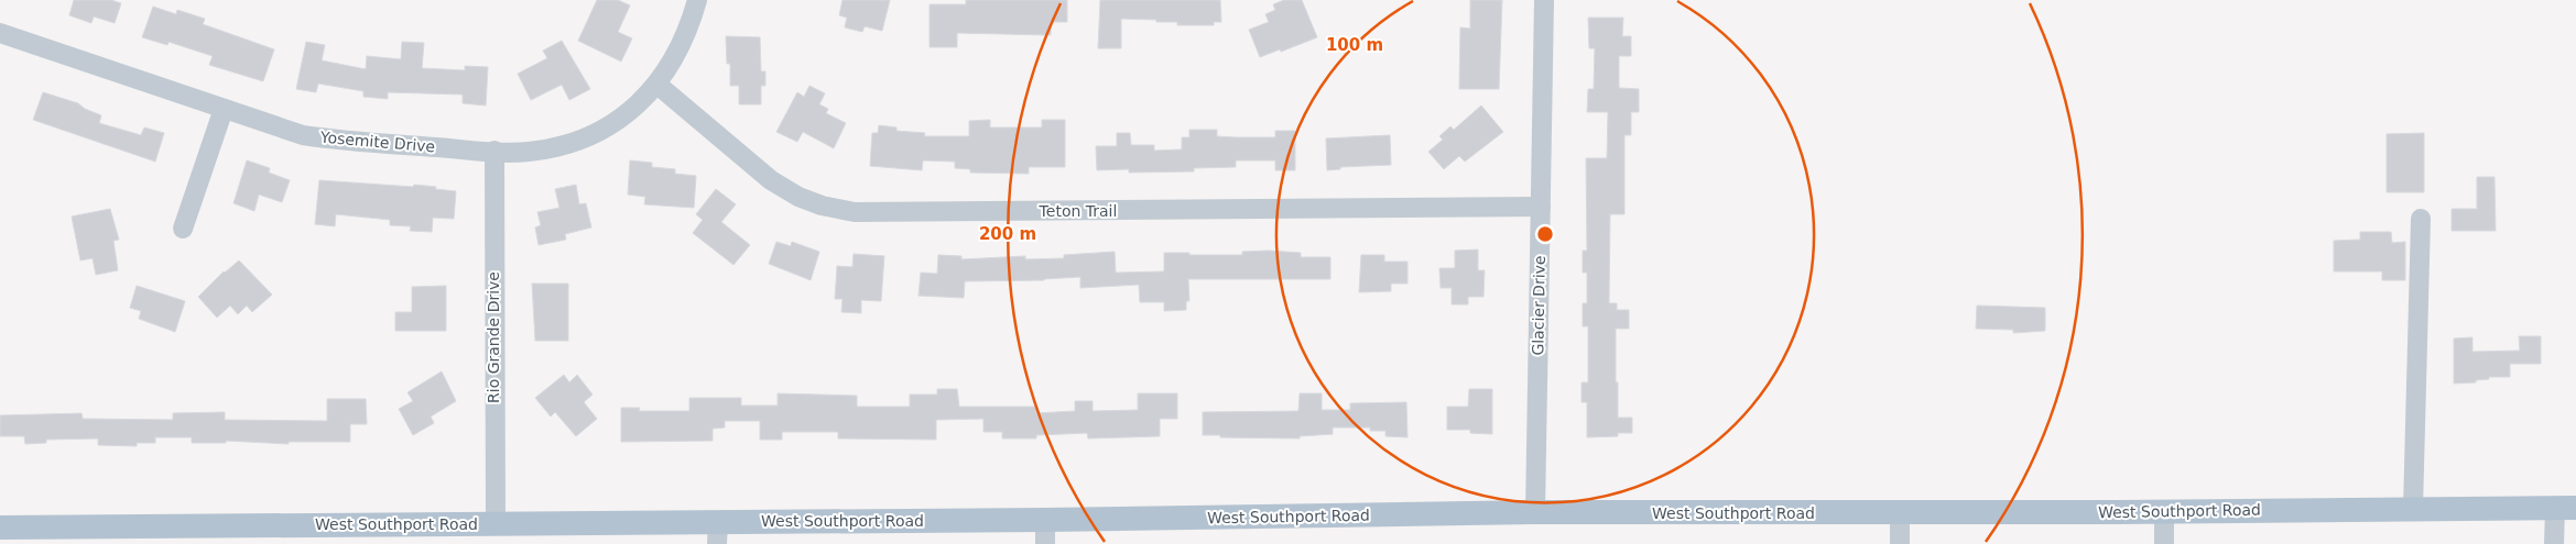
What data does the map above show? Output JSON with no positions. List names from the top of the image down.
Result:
{
  "streets": {
    "main road": ["West Southport Road"],
    "street": [
      "Yosemite Drive",
      "Teton Trail",
      "Glacier Drive",
      "Rio Grande Drive"
    ]
  },
  "crossings": [
    ["Yosemite Drive", "Teton Trail"],
    ["Yosemite Drive", "Rio Grande Drive"],
    ["Teton Trail", "Glacier Drive"],
    ["Glacier Drive", "West Southport Road"],
    ["Rio Grande Drive", "West Southport Road"]
  ],
  "rings": ["100 m", "200 m"]
}
